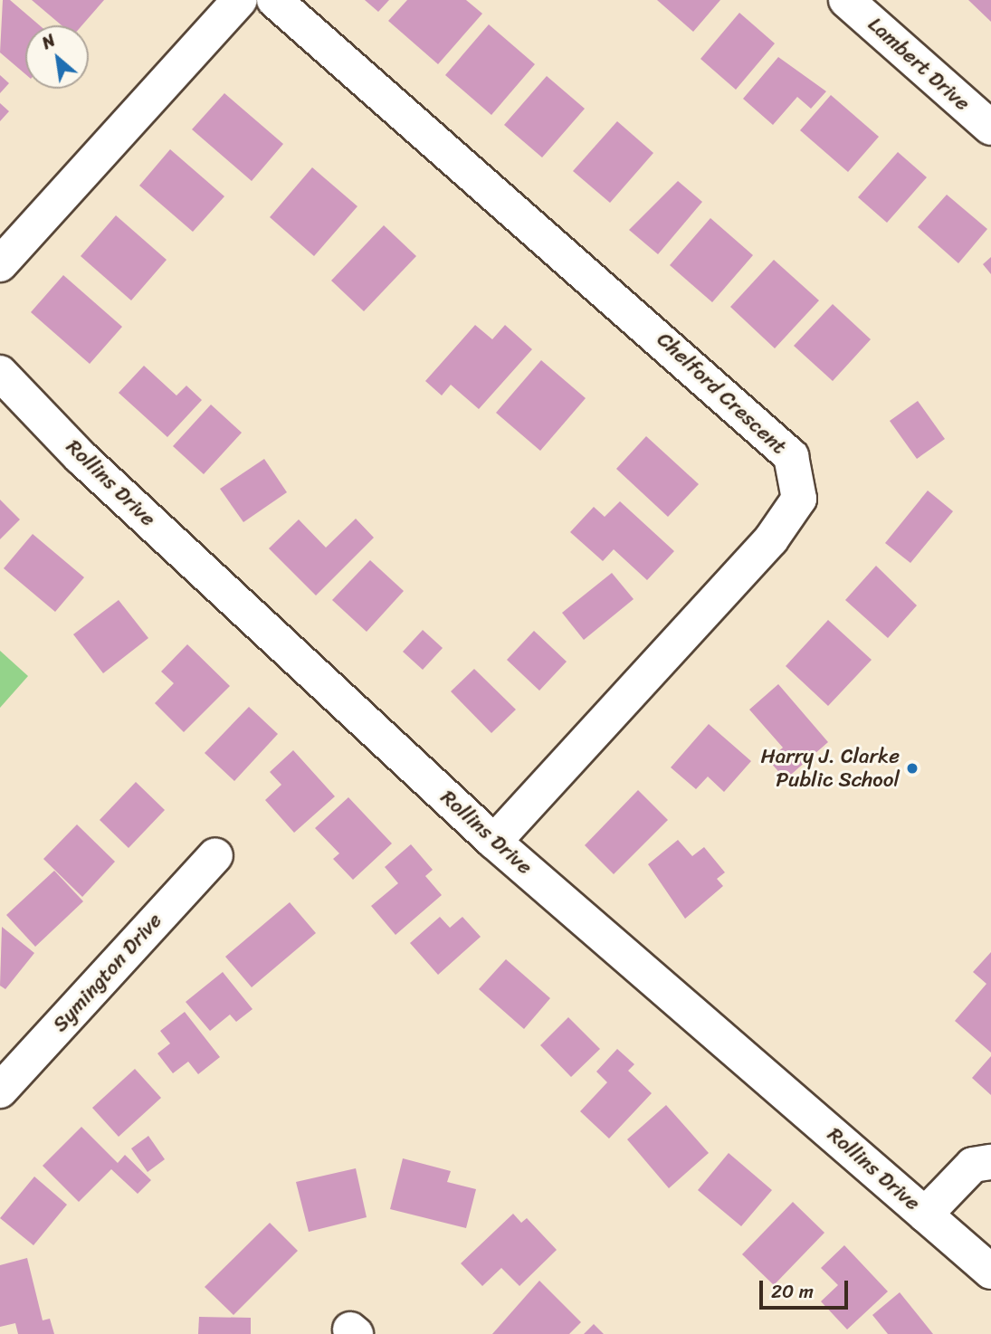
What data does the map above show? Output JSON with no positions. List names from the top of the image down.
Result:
{
  "streets": {
    "street": [
      "Lambert Drive",
      "Chelford Crescent",
      "Rollins Drive",
      "Symington Drive"
    ]
  },
  "crossings": [
    ["Chelford Crescent", "Rollins Drive"]
  ],
  "places": ["Harry J. Clarke Public School"],
  "scale_bar": "20 m",
  "north": "top left"
}
